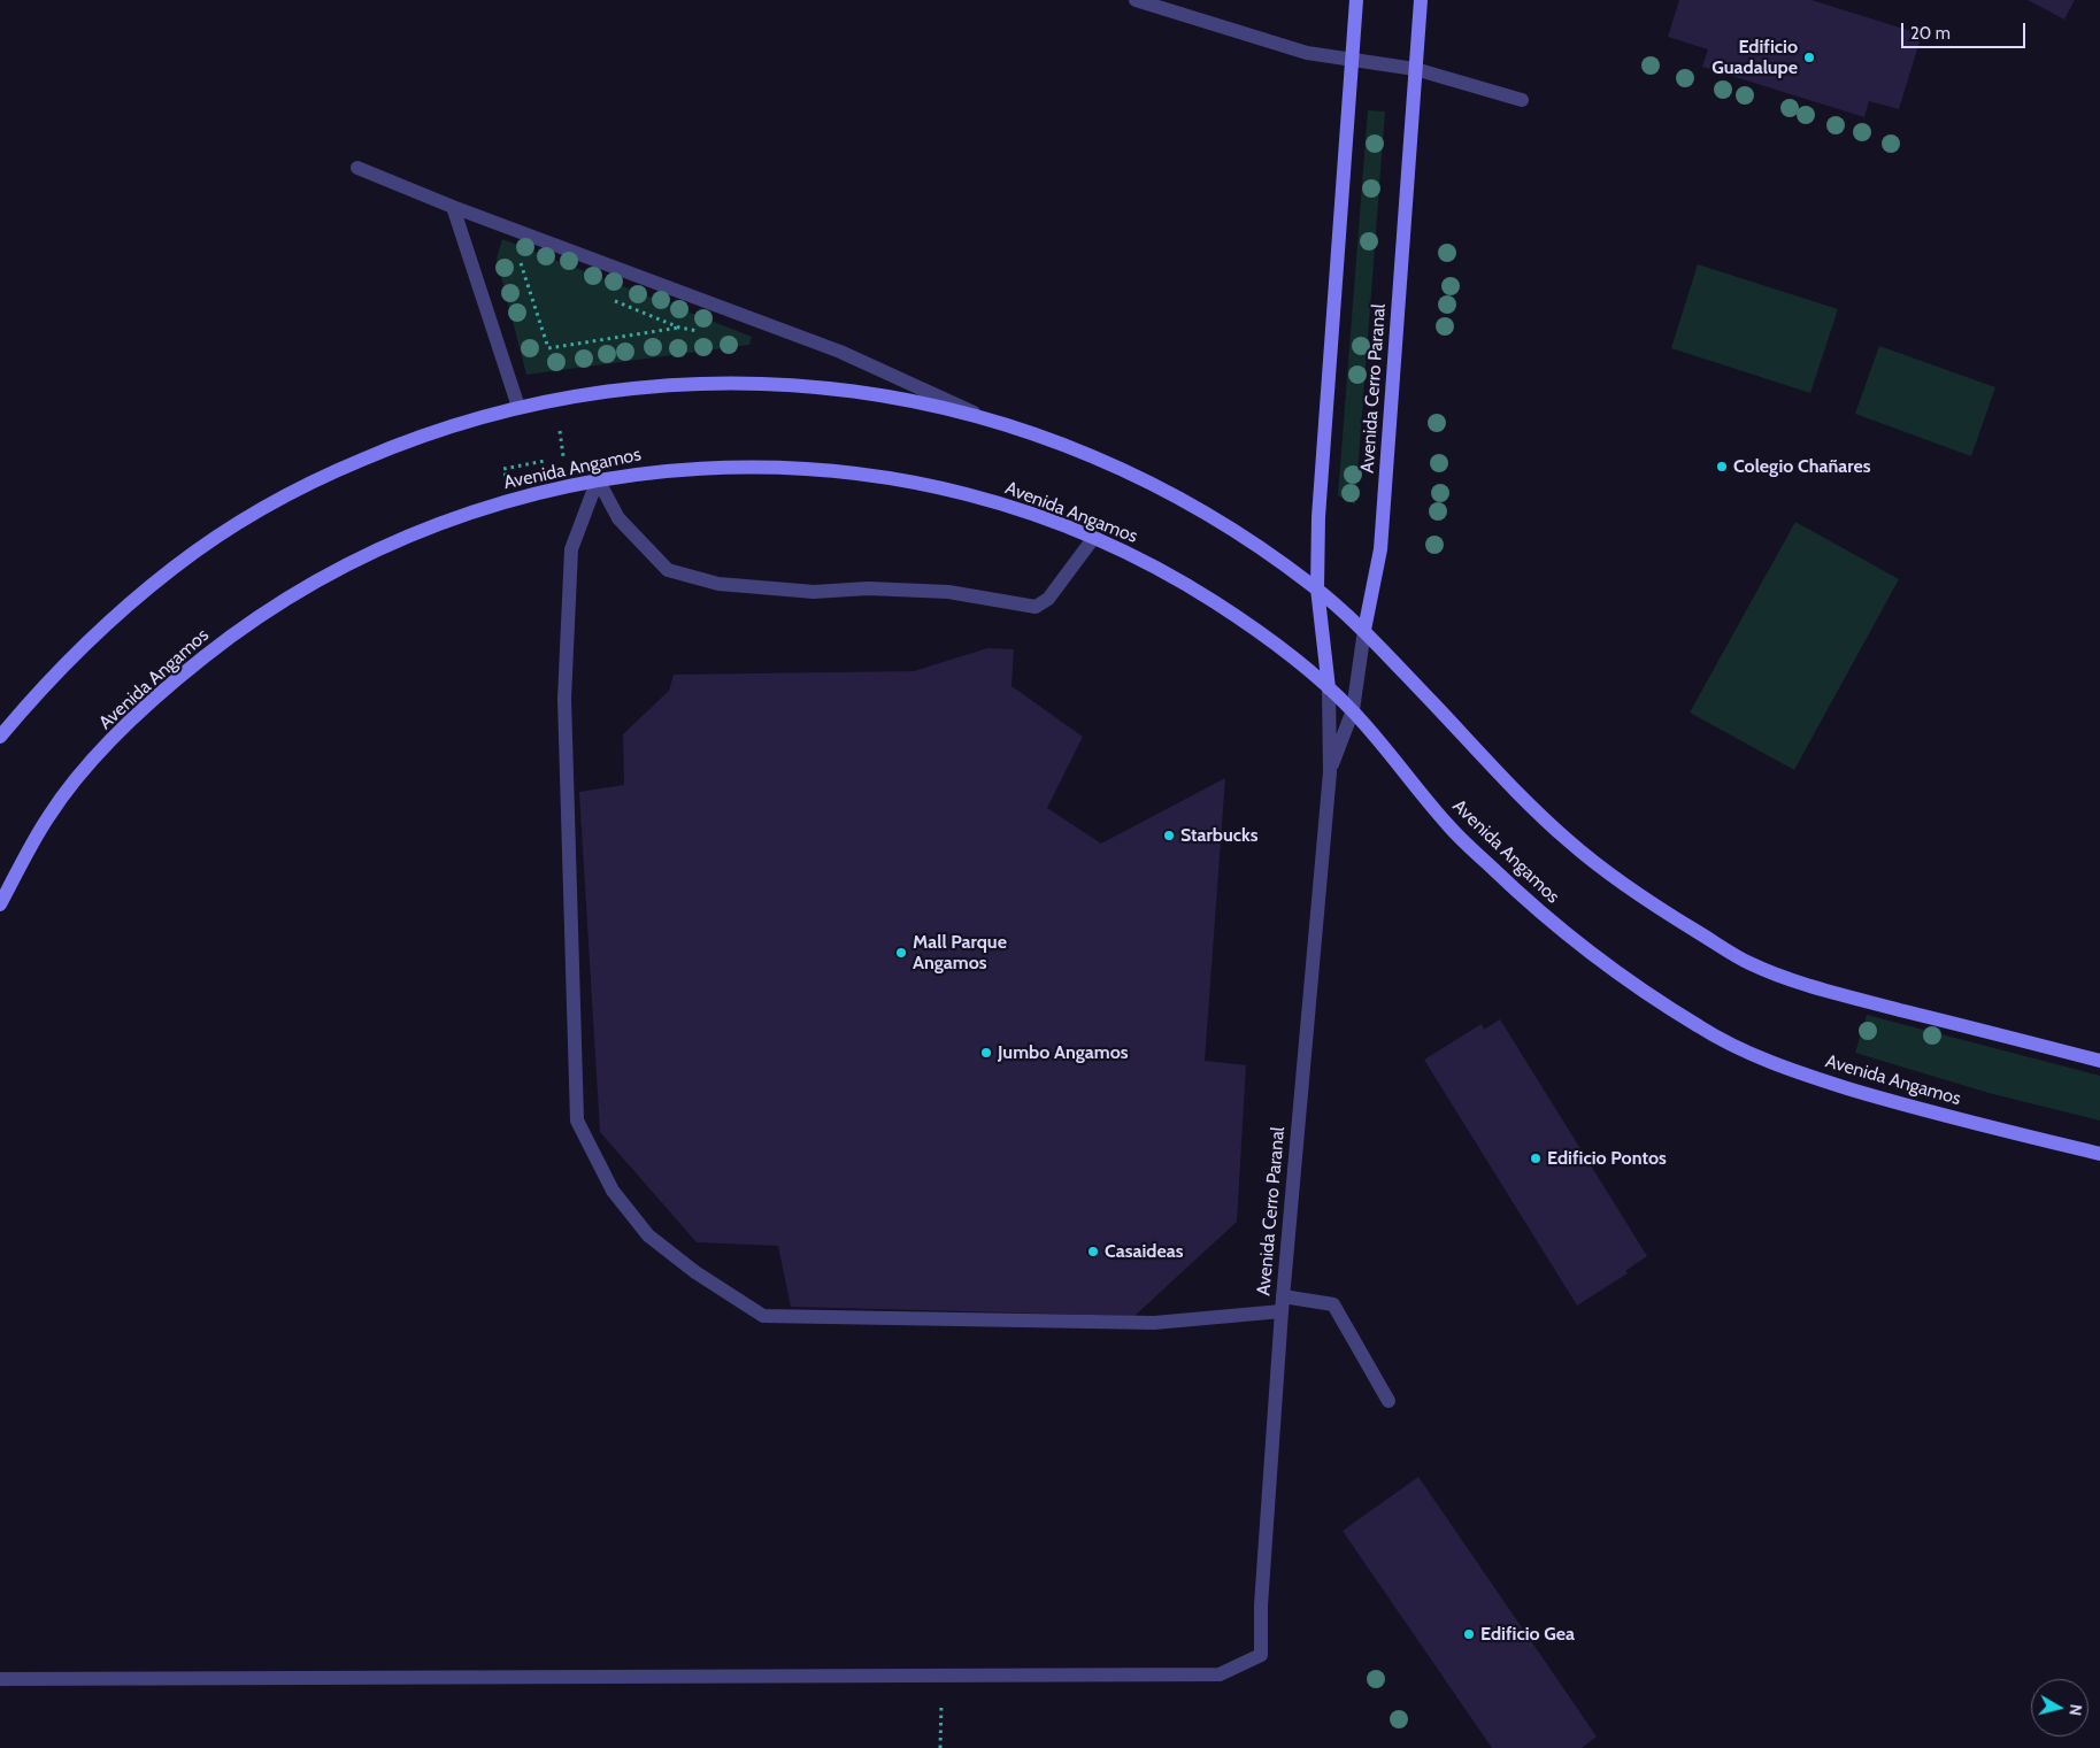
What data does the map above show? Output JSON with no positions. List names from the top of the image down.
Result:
{
  "streets": {
    "main road": ["Avenida Cerro Paranal", "Avenida Angamos"]
  },
  "crossings": [
    ["Avenida Cerro Paranal", "Avenida Angamos"]
  ],
  "places": [
    "Edificio Guadalupe",
    "Colegio Chañares",
    "Starbucks",
    "Mall Parque Angamos",
    "Jumbo Angamos",
    "Edificio Pontos",
    "Casaideas",
    "Edificio Gea"
  ],
  "scale_bar": "20 m",
  "north": "right"
}
